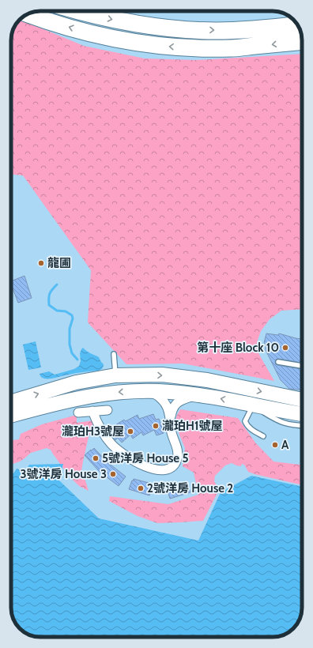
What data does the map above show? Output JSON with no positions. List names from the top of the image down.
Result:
{
  "places": [
    "龍圃",
    "第十座 Block 10",
    "瀧珀H1號屋",
    "瀧珀H3號屋",
    "A",
    "5號洋房 House 5",
    "3號洋房 House 3",
    "2號洋房 House 2"
  ]
}
